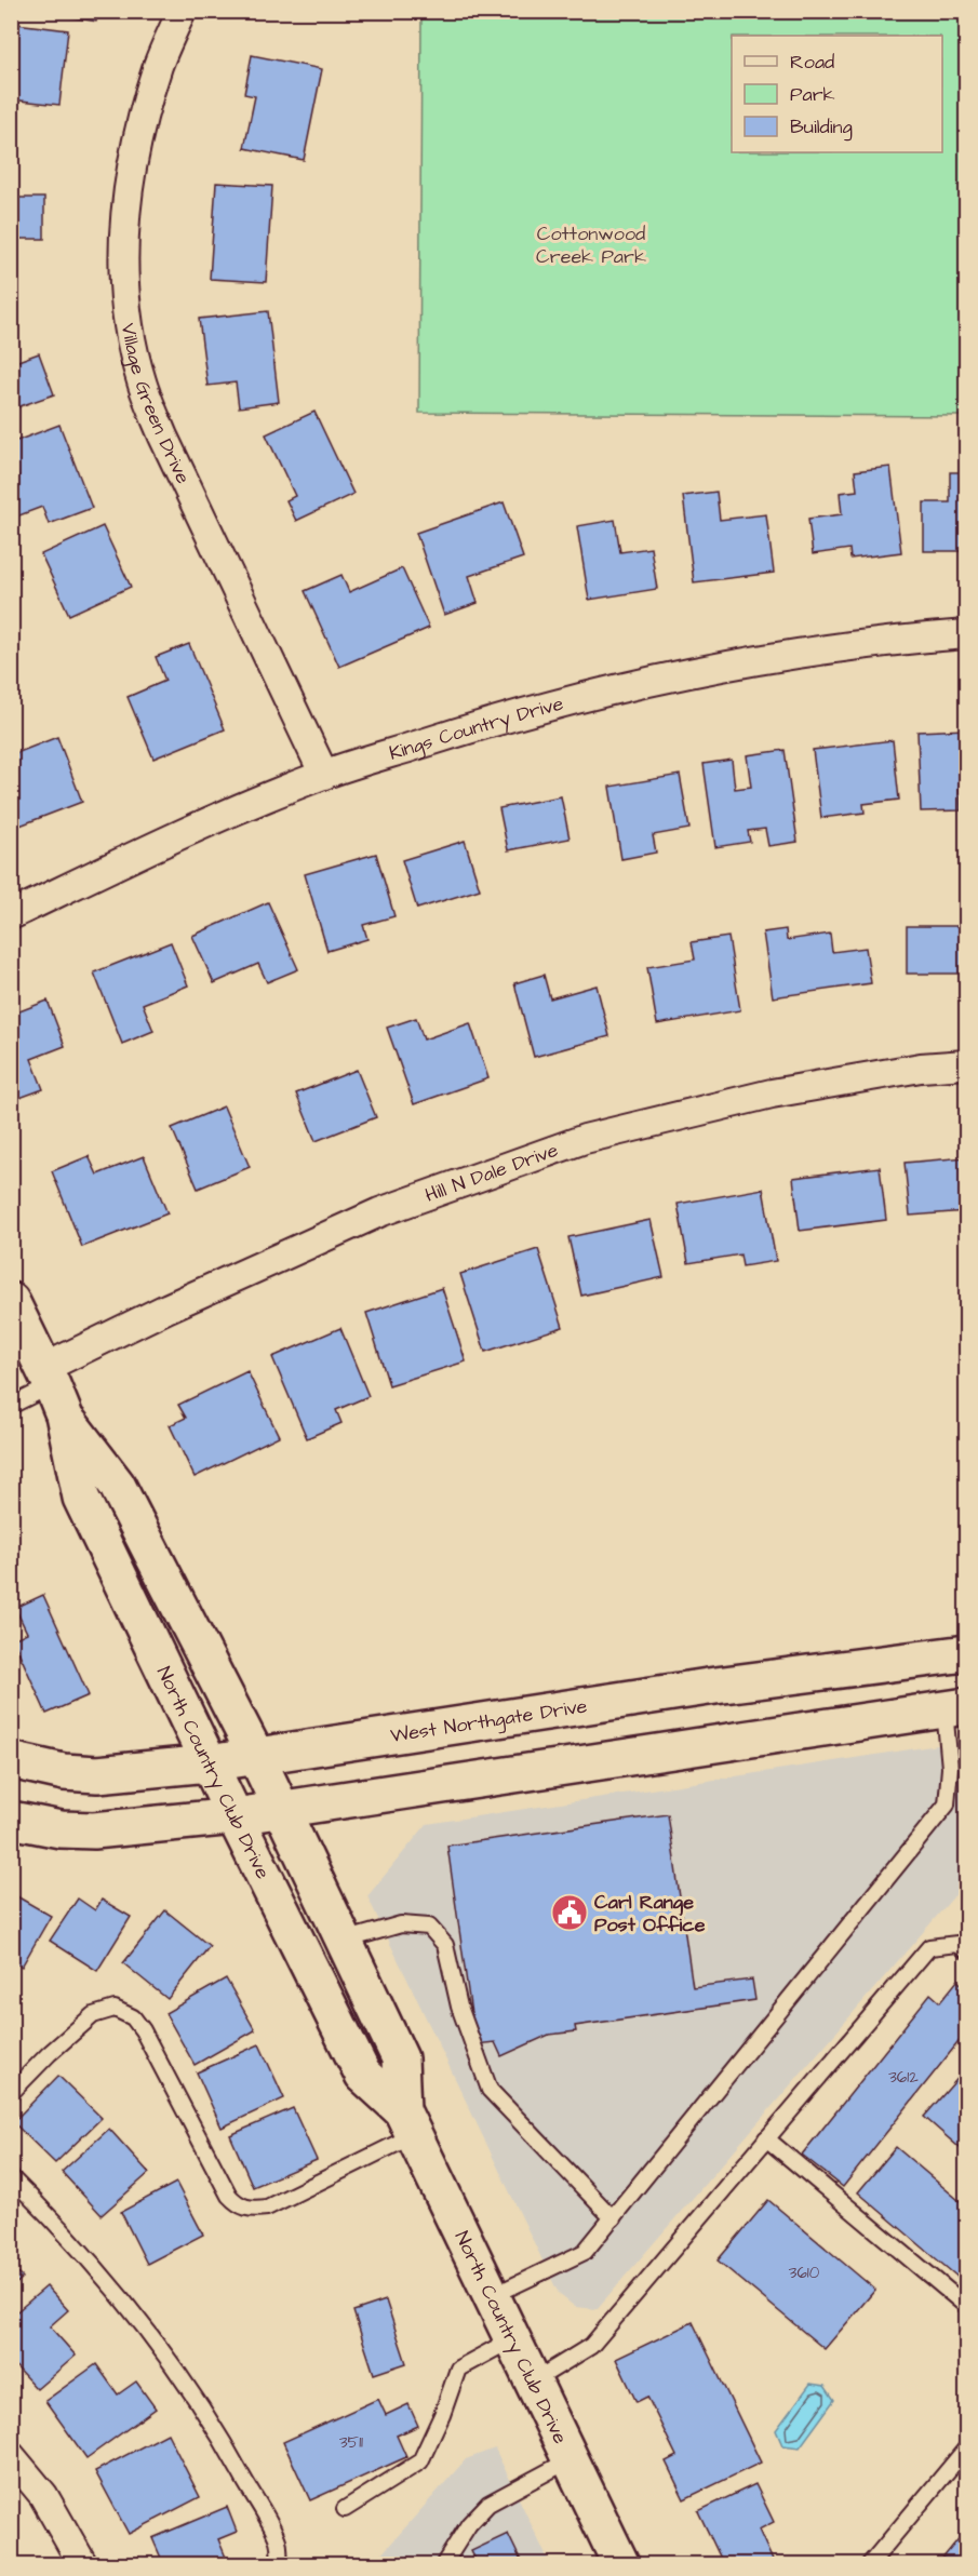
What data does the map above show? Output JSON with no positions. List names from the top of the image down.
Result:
{
  "streets": {
    "street": [
      "Village Green Drive",
      "Kings Country Drive",
      "Hill N Dale Drive",
      "West Northgate Drive",
      "North Country Club Drive"
    ]
  },
  "crossings": [
    ["Village Green Drive", "Kings Country Drive"],
    ["Hill N Dale Drive", "North Country Club Drive"],
    ["West Northgate Drive", "North Country Club Drive"]
  ],
  "parks": ["Cottonwood Creek Park"],
  "places": {
    "public building": ["Carl Range Post Office"]
  },
  "house_numbers": ["3612", "3610", "3511"],
  "legend": ["Road", "Park", "Building"]
}
